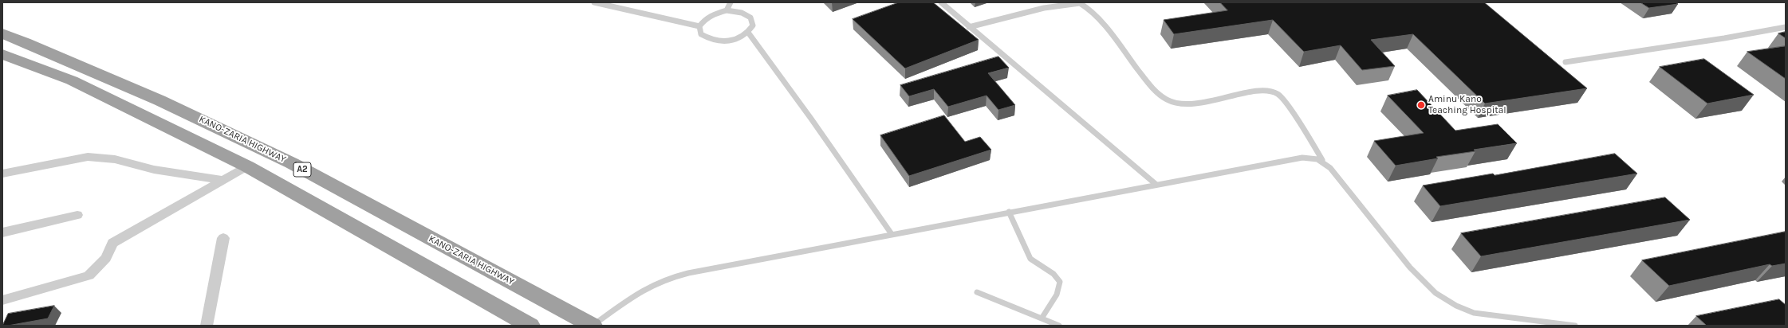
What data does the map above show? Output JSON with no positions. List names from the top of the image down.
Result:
{
  "streets": {
    "highway": ["KANO-ZARIA HIGHWAY", "A2"]
  },
  "places": ["Aminu Kano Teaching Hospital"]
}
